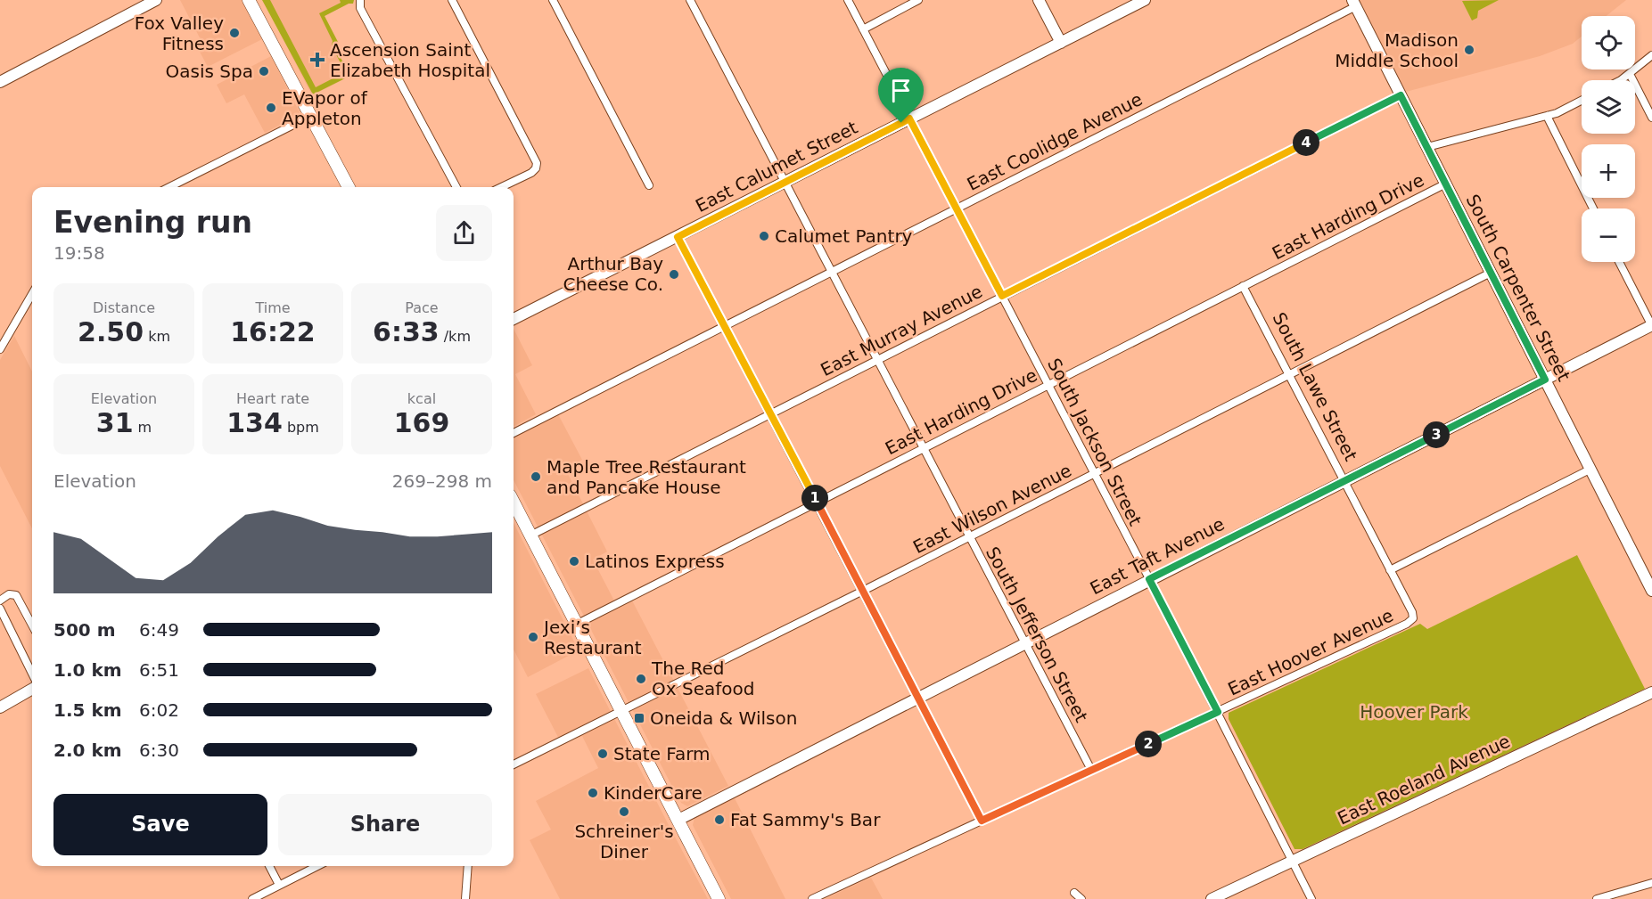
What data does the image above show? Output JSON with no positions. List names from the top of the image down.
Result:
{
  "streets": {
    "street": [
      "East Coolidge Avenue",
      "East Calumet Street",
      "East Harding Drive",
      "South Carpenter Street",
      "East Murray Avenue",
      "South Lawe Street",
      "South Jackson Street",
      "East Wilson Avenue",
      "East Taft Avenue",
      "South Jefferson Street",
      "East Hoover Avenue",
      "East Roeland Avenue"
    ]
  },
  "crossings": [
    ["East Coolidge Avenue", "South Carpenter Street"],
    ["East Coolidge Avenue", "South Jackson Street"],
    ["East Coolidge Avenue", "South Jefferson Street"],
    ["East Calumet Street", "South Jackson Street"],
    ["East Calumet Street", "South Jefferson Street"],
    ["East Harding Drive", "South Carpenter Street"],
    ["East Harding Drive", "South Lawe Street"],
    ["East Harding Drive", "South Jackson Street"],
    ["East Harding Drive", "South Jefferson Street"],
    ["South Carpenter Street", "East Murray Avenue"],
    ["South Carpenter Street", "East Wilson Avenue"],
    ["South Carpenter Street", "East Taft Avenue"],
    ["East Murray Avenue", "South Jackson Street"],
    ["East Murray Avenue", "South Jefferson Street"],
    ["South Lawe Street", "East Wilson Avenue"],
    ["South Lawe Street", "East Taft Avenue"],
    ["South Lawe Street", "East Hoover Avenue"],
    ["South Jackson Street", "East Wilson Avenue"],
    ["South Jackson Street", "East Taft Avenue"],
    ["South Jackson Street", "East Hoover Avenue"],
    ["South Jackson Street", "East Roeland Avenue"],
    ["East Wilson Avenue", "South Jefferson Street"],
    ["East Taft Avenue", "South Jefferson Street"],
    ["South Jefferson Street", "East Hoover Avenue"]
  ],
  "parks": ["Hoover Park"],
  "places": {
    "other": [
      "Fox Valley Fitness",
      "Madison Middle School",
      "Oasis Spa",
      "EVapor of Appleton",
      "Calumet Pantry",
      "Arthur Bay Cheese Co.",
      "Maple Tree Restaurant and Pancake House",
      "Latinos Express",
      "Jexi’s Restaurant",
      "The Red Ox Seafood",
      "State Farm",
      "KinderCare",
      "Schreiner's Diner",
      "Fat Sammy's Bar"
    ],
    "health": ["Ascension Saint Elizabeth Hospital"],
    "transit": ["Oneida & Wilson"]
  },
  "page": {
    "map_buttons": ["+", "−"],
    "pins": [
      "4",
      "3",
      "1",
      "2"
    ],
    "heading": ["Evening run", "19:58"],
    "stats": [
      ["Distance", "2.50 km"],
      ["Time", "16:22"],
      ["Pace", "6:33 /km"],
      ["Elevation", "31 m"],
      ["Heart rate", "134 bpm"],
      ["kcal", "169"]
    ],
    "chart": ["Elevation", "269–298 m"],
    "list": [
      {
        "name": "500 m",
        "note": "6:49"
      },
      {
        "name": "1.0 km",
        "note": "6:51"
      },
      {
        "name": "1.5 km",
        "note": "6:02"
      },
      {
        "name": "2.0 km",
        "note": "6:30"
      }
    ],
    "buttons": ["Save", "Share"]
  }
}
